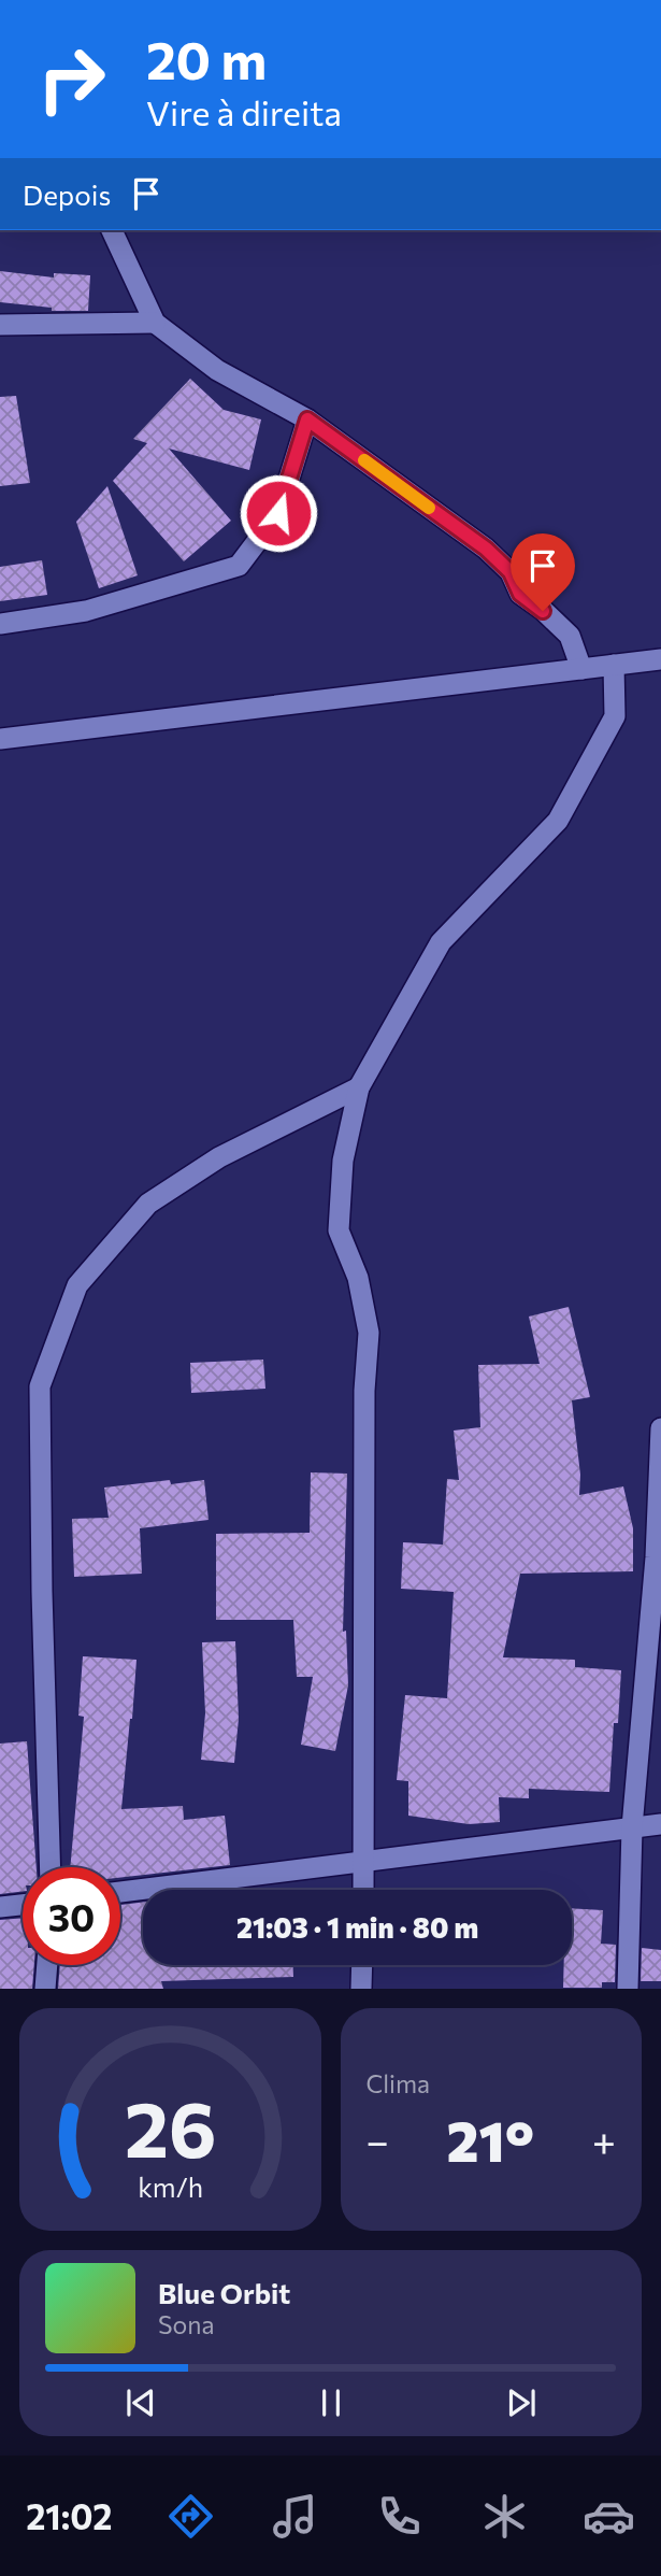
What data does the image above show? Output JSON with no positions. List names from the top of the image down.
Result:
{
  "page": {
    "turn": ["20 m", "Vire à direita"],
    "then": "Depois",
    "limit": "30",
    "trip": "21:03 · 1 min · 80 m",
    "tile": "Clima",
    "heat": ["−", "21°", "+"],
    "song": ["Blue Orbit", "Sona"],
    "tabs": "21:02",
    "gauge": ["26", "km/h"]
  }
}
